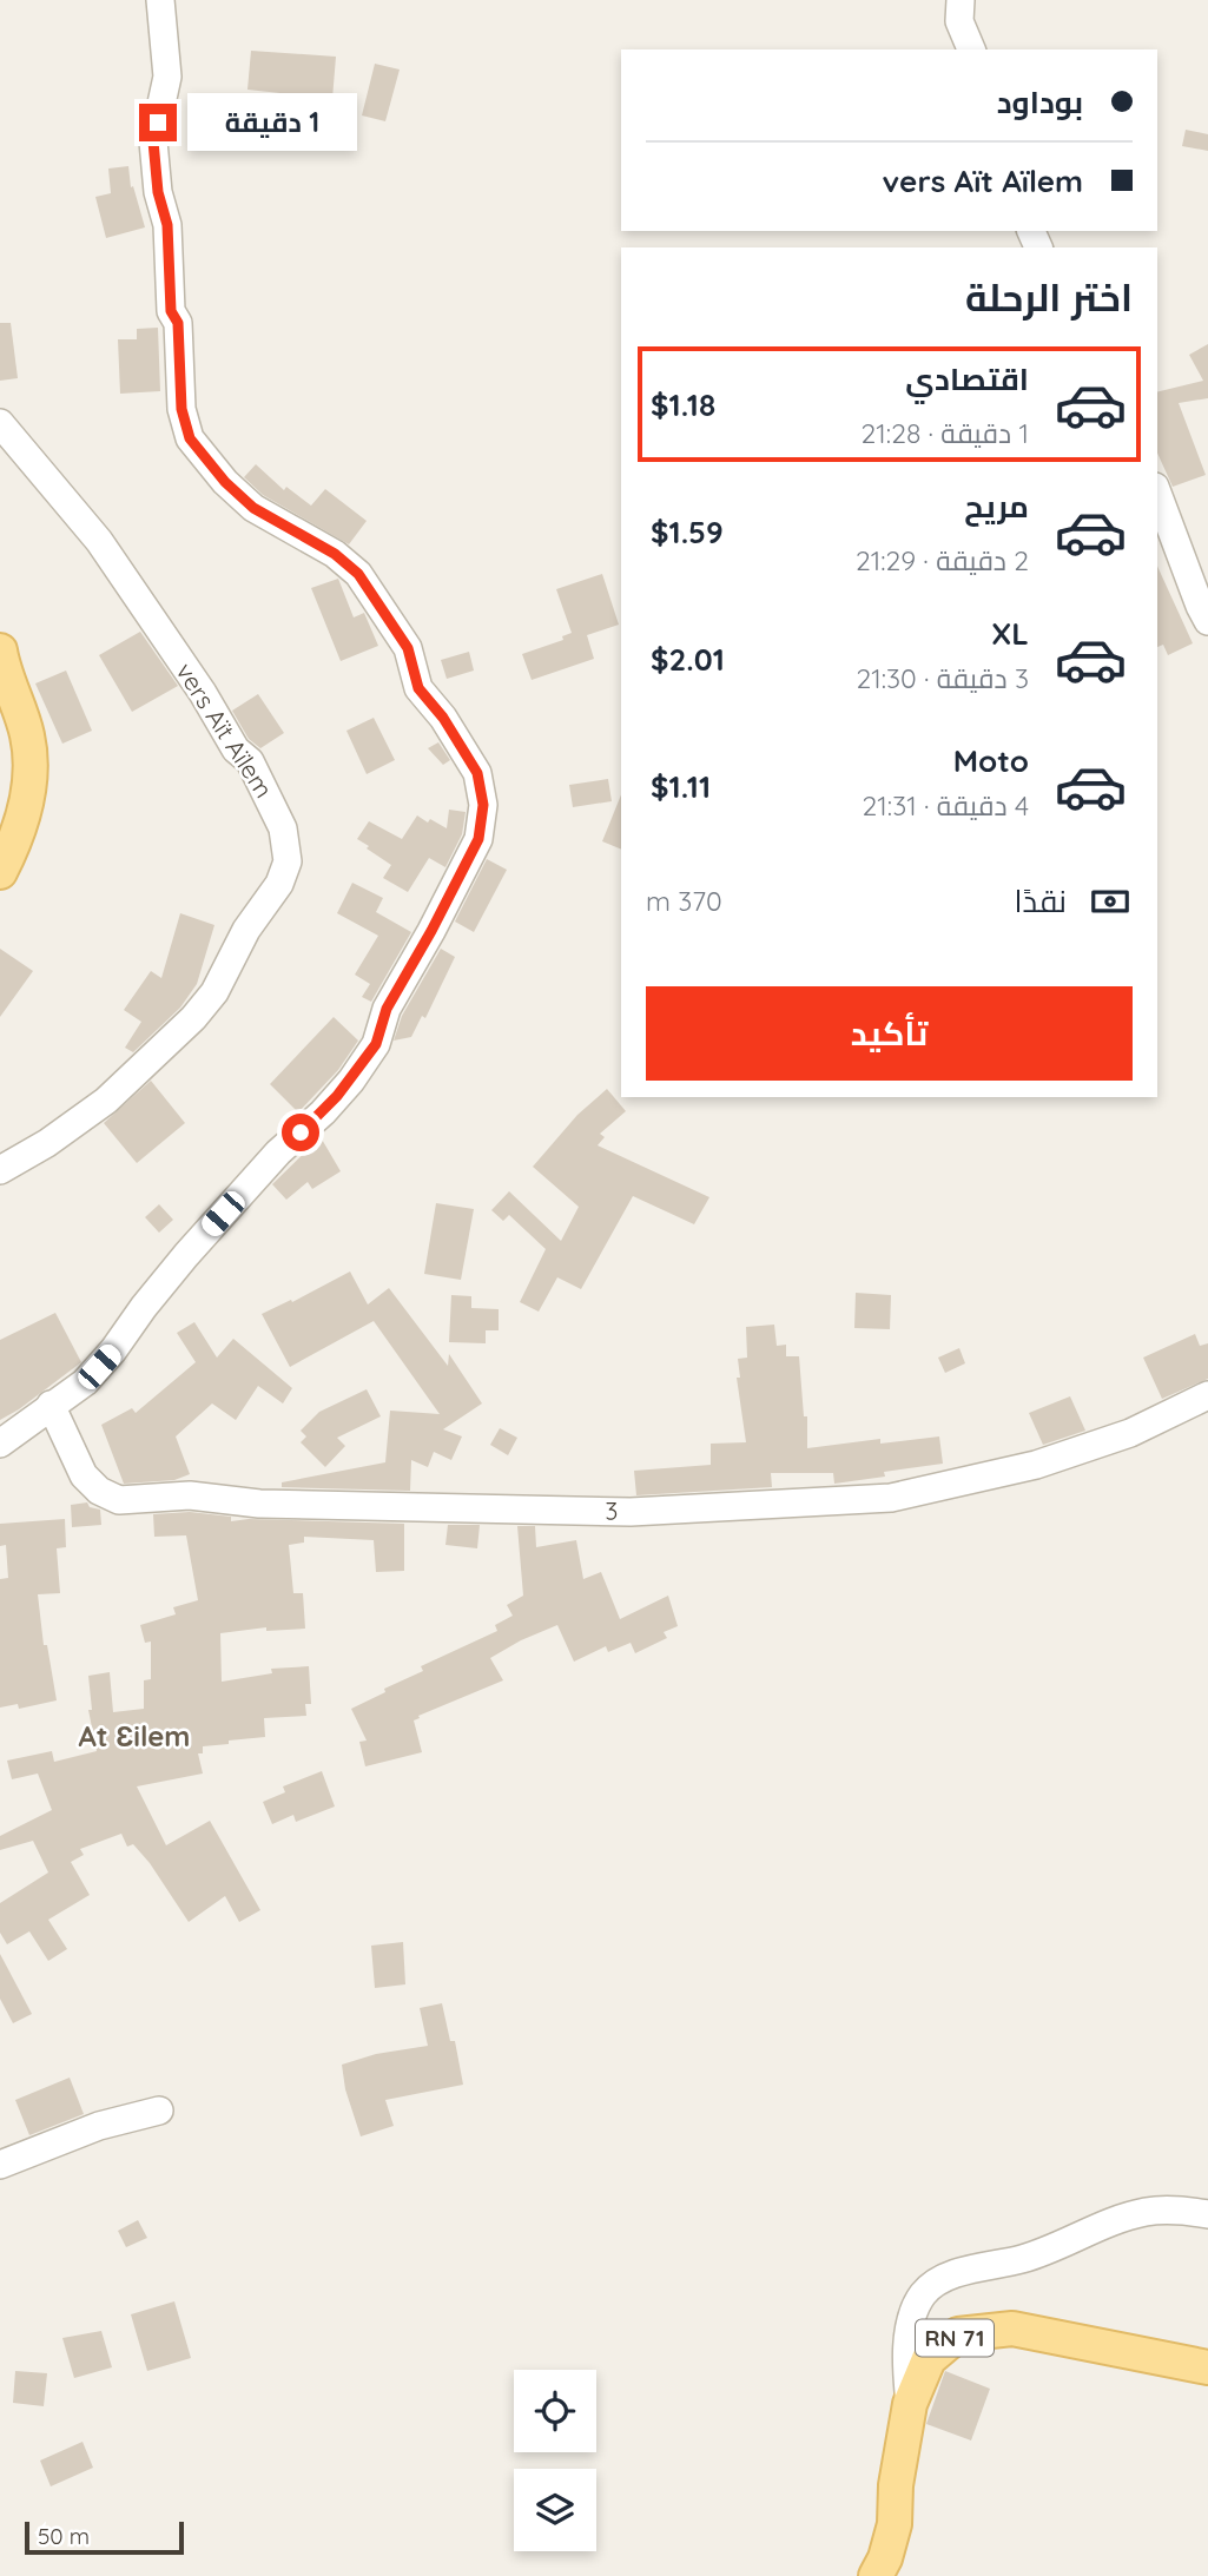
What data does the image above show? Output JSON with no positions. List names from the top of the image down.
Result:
{
  "streets": {
    "main road": ["RN 71"],
    "street": ["vers Aït Aïlem", "3"]
  },
  "districts": ["At Ɛilem"],
  "scale_bar": "50 m",
  "page": {
    "banner": ["بوداود", "vers Aït Aïlem"],
    "bubble": "1 دقيقة",
    "heading": "اختر الرحلة",
    "list": [
      {
        "name": "اقتصادي",
        "note": "1 دقيقة · 21:28",
        "value": "$1.18"
      },
      {
        "name": "مريح",
        "note": "2 دقيقة · 21:29",
        "value": "$1.59"
      },
      {
        "name": "XL",
        "note": "3 دقيقة · 21:30",
        "value": "$2.01"
      },
      {
        "name": "Moto",
        "note": "4 دقيقة · 21:31",
        "value": "$1.11"
      }
    ],
    "pay": ["نقدًا", "370 m"],
    "buttons": "تأكيد",
    "scale": "50 m"
  }
}
